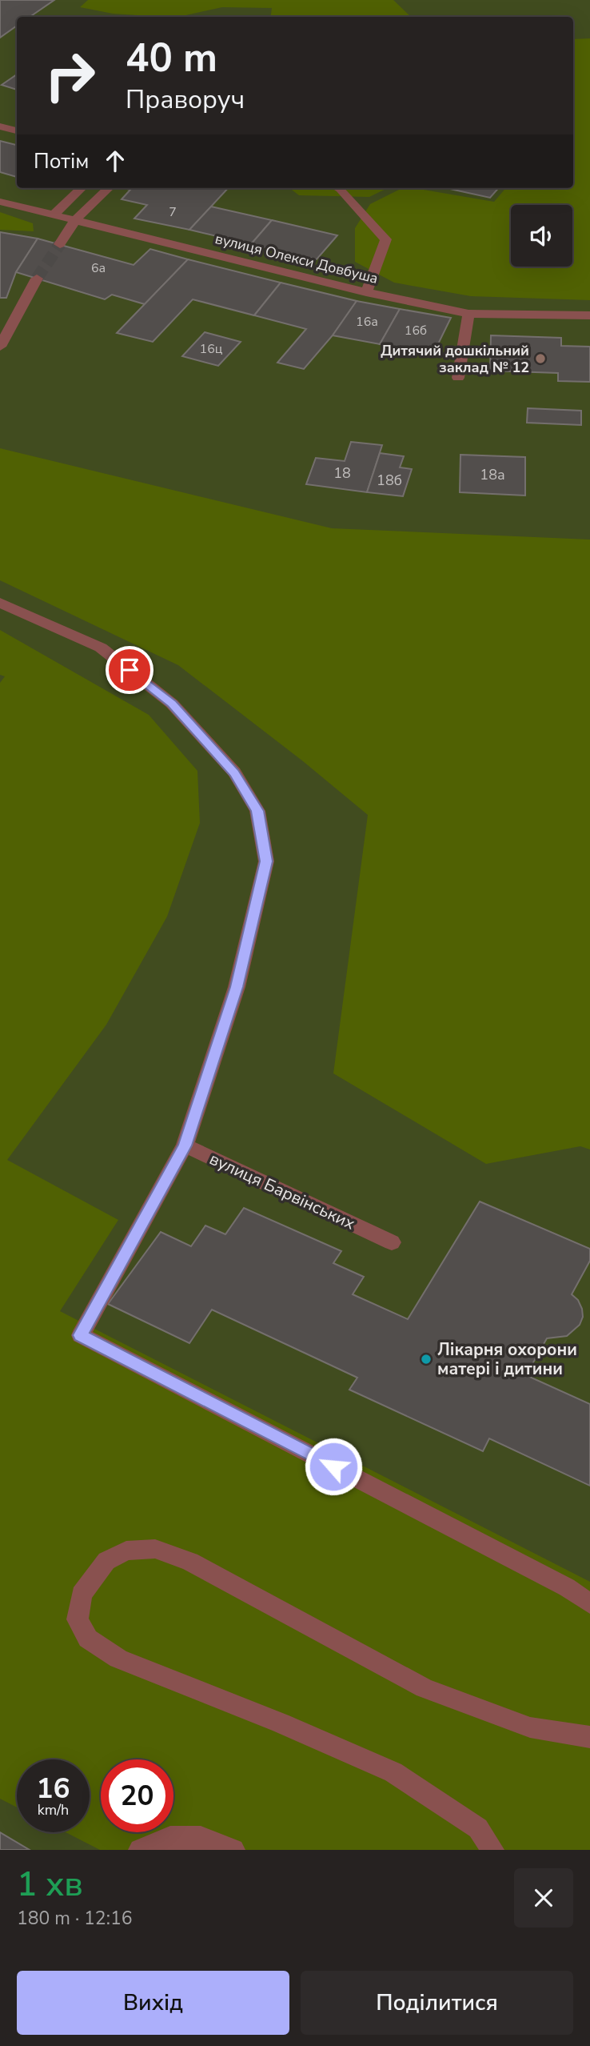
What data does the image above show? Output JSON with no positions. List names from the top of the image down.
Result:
{
  "streets": {
    "street": ["вулиця Олекси Довбуша", "вулиця Барвінських"]
  },
  "places": ["Дитячий дошкільний заклад № 12", "Лікарня охорони матері і дитини"],
  "house_numbers": [
    "7",
    "6а",
    "16а",
    "16б",
    "16ц",
    "18",
    "18а",
    "18б"
  ],
  "page": {
    "turn": ["40 m", "Праворуч"],
    "then": "Потім",
    "speed": "16 km/h",
    "limit": "20",
    "heading": ["1 хв", "180 m · 12:16"],
    "buttons": ["Вихід", "Поділитися"]
  }
}
